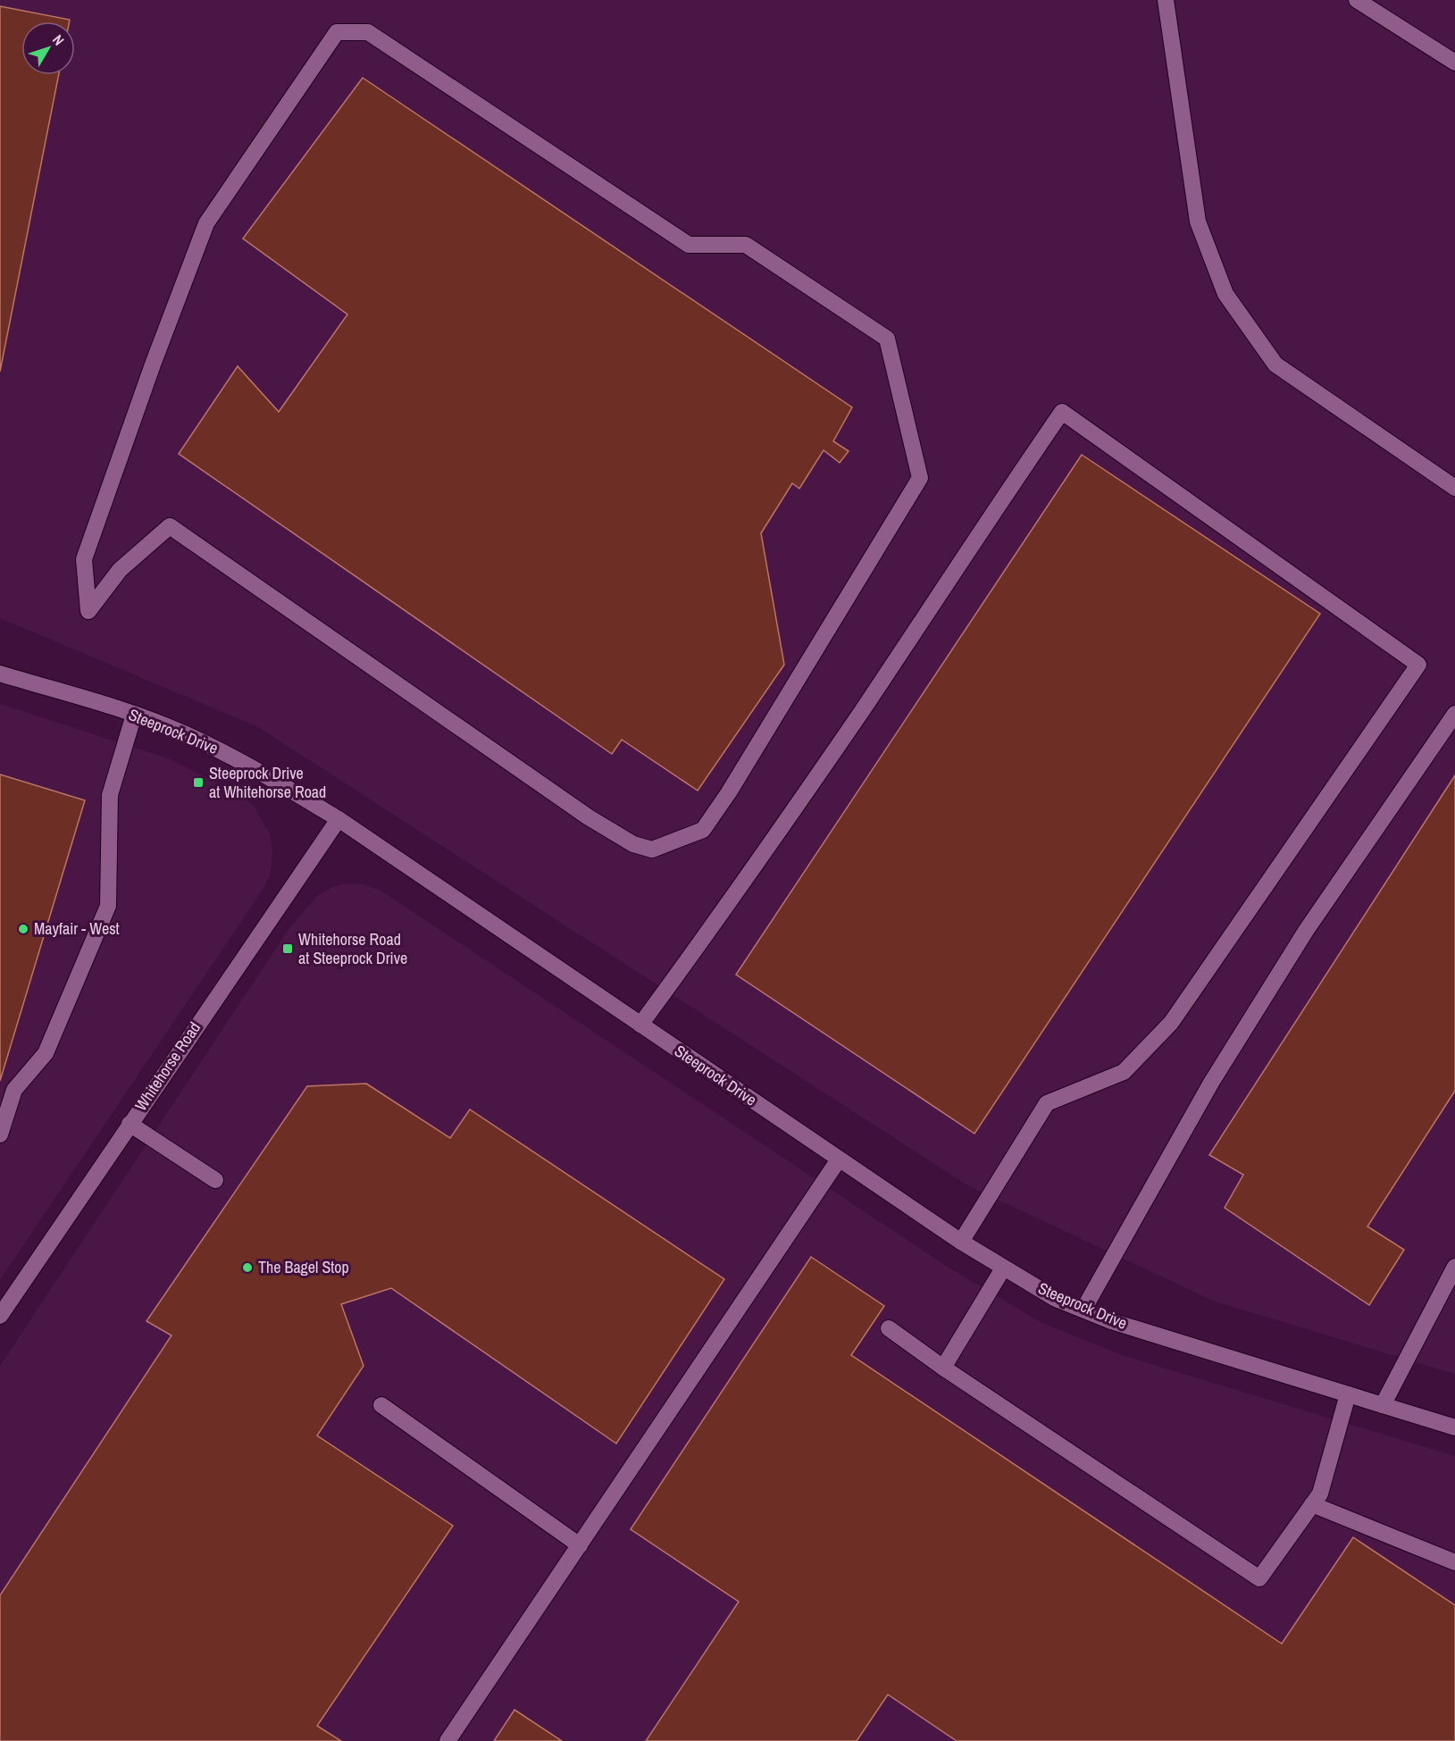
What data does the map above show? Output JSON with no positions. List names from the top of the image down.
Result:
{
  "streets": {
    "street": ["Steeprock Drive", "Whitehorse Road"]
  },
  "crossings": [
    ["Steeprock Drive", "Whitehorse Road"]
  ],
  "places": {
    "transit": ["Steeprock Drive at Whitehorse Road", "Whitehorse Road at Steeprock Drive"],
    "other": ["Mayfair - West", "The Bagel Stop"]
  },
  "north": "top right"
}
